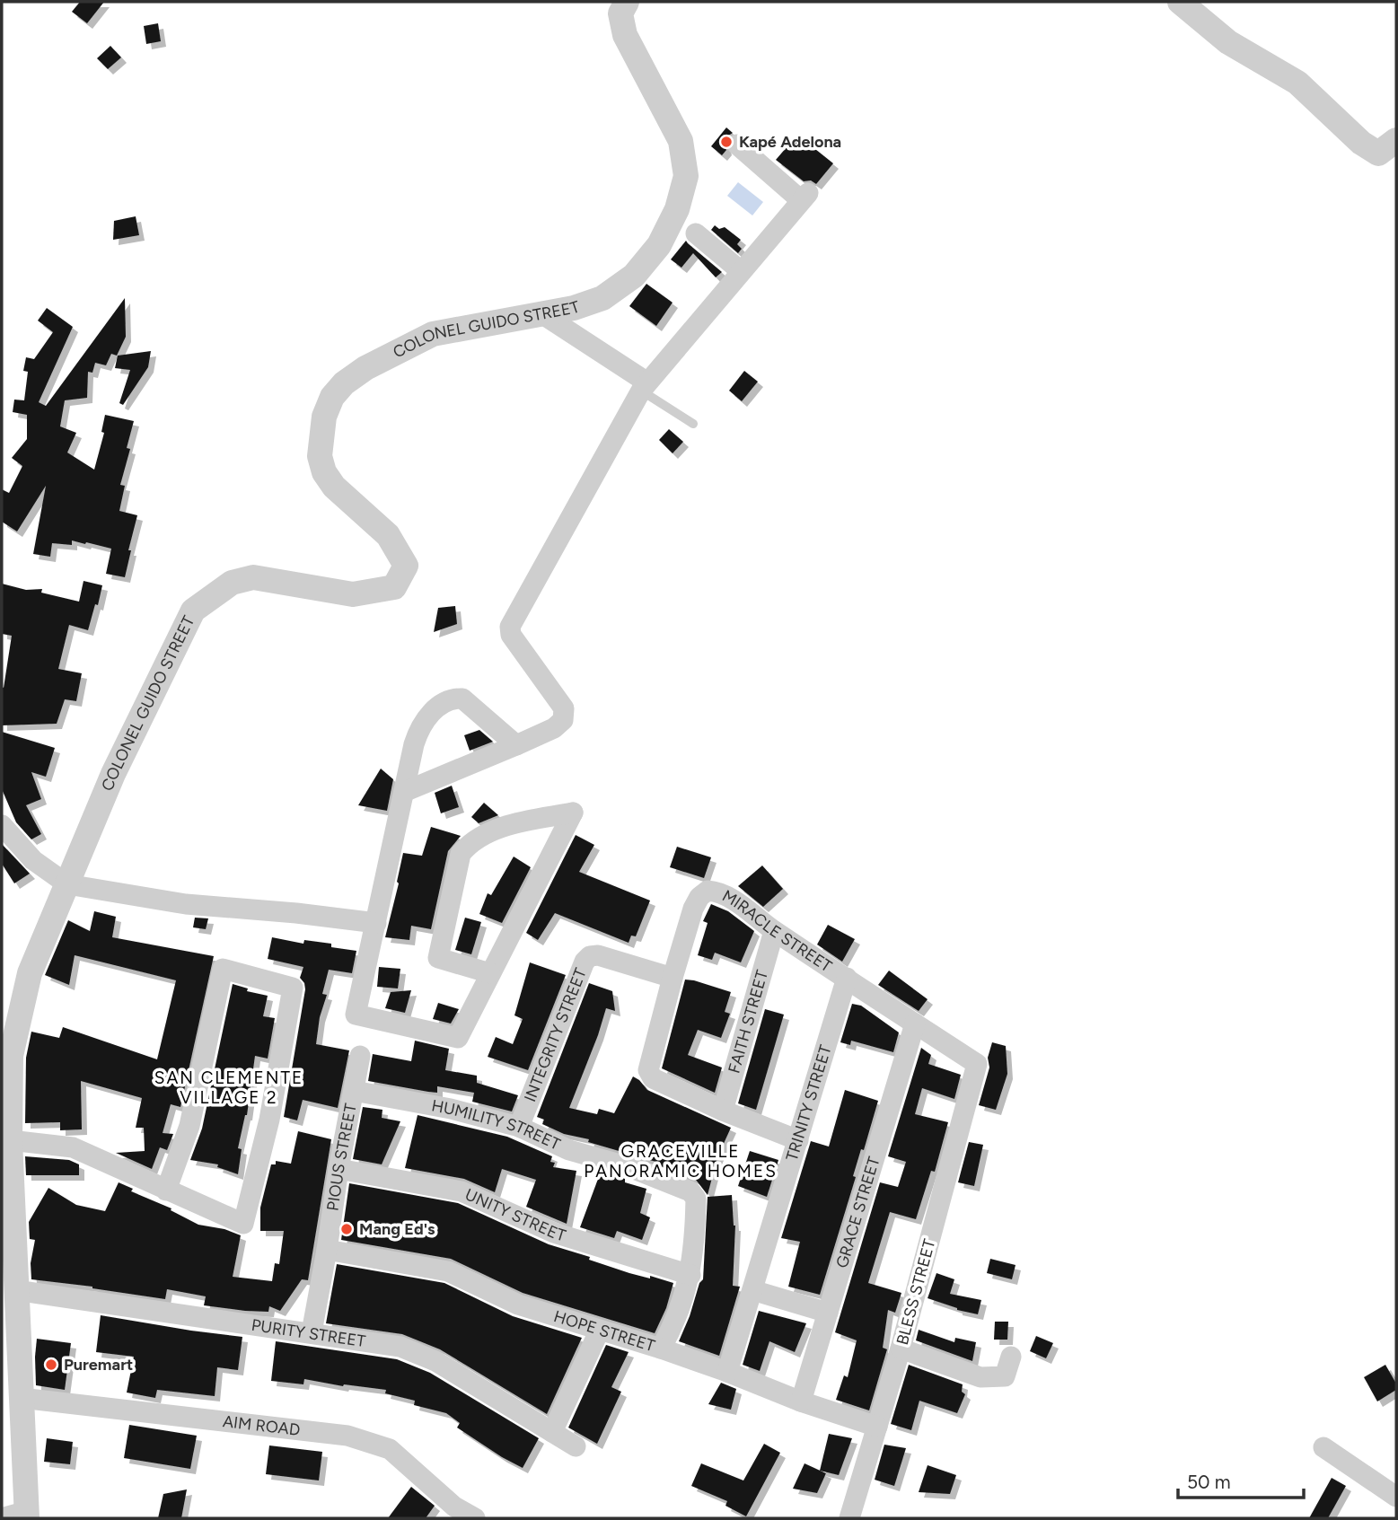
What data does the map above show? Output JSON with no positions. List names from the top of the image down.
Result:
{
  "streets": {
    "street": [
      "COLONEL GUIDO STREET",
      "MIRACLE STREET",
      "FAITH STREET",
      "INTEGRITY STREET",
      "TRINITY STREET",
      "HUMILITY STREET",
      "PIOUS STREET",
      "GRACE STREET",
      "UNITY STREET",
      "BLESS STREET",
      "HOPE STREET",
      "PURITY STREET",
      "AIM ROAD"
    ]
  },
  "crossings": [
    ["COLONEL GUIDO STREET", "PURITY STREET"],
    ["COLONEL GUIDO STREET", "AIM ROAD"],
    ["MIRACLE STREET", "FAITH STREET"],
    ["MIRACLE STREET", "INTEGRITY STREET"],
    ["MIRACLE STREET", "TRINITY STREET"],
    ["MIRACLE STREET", "GRACE STREET"],
    ["MIRACLE STREET", "BLESS STREET"],
    ["INTEGRITY STREET", "HUMILITY STREET"],
    ["TRINITY STREET", "HOPE STREET"],
    ["HUMILITY STREET", "PIOUS STREET"],
    ["HUMILITY STREET", "UNITY STREET"],
    ["HUMILITY STREET", "HOPE STREET"],
    ["PIOUS STREET", "UNITY STREET"],
    ["PIOUS STREET", "HOPE STREET"],
    ["PIOUS STREET", "PURITY STREET"],
    ["GRACE STREET", "HOPE STREET"],
    ["BLESS STREET", "HOPE STREET"]
  ],
  "districts": ["SAN CLEMENTE VILLAGE 2", "GRACEVILLE PANORAMIC HOMES"],
  "places": ["Kapé Adelona", "Mang Ed's", "Puremart"],
  "scale_bar": "50 m"
}
